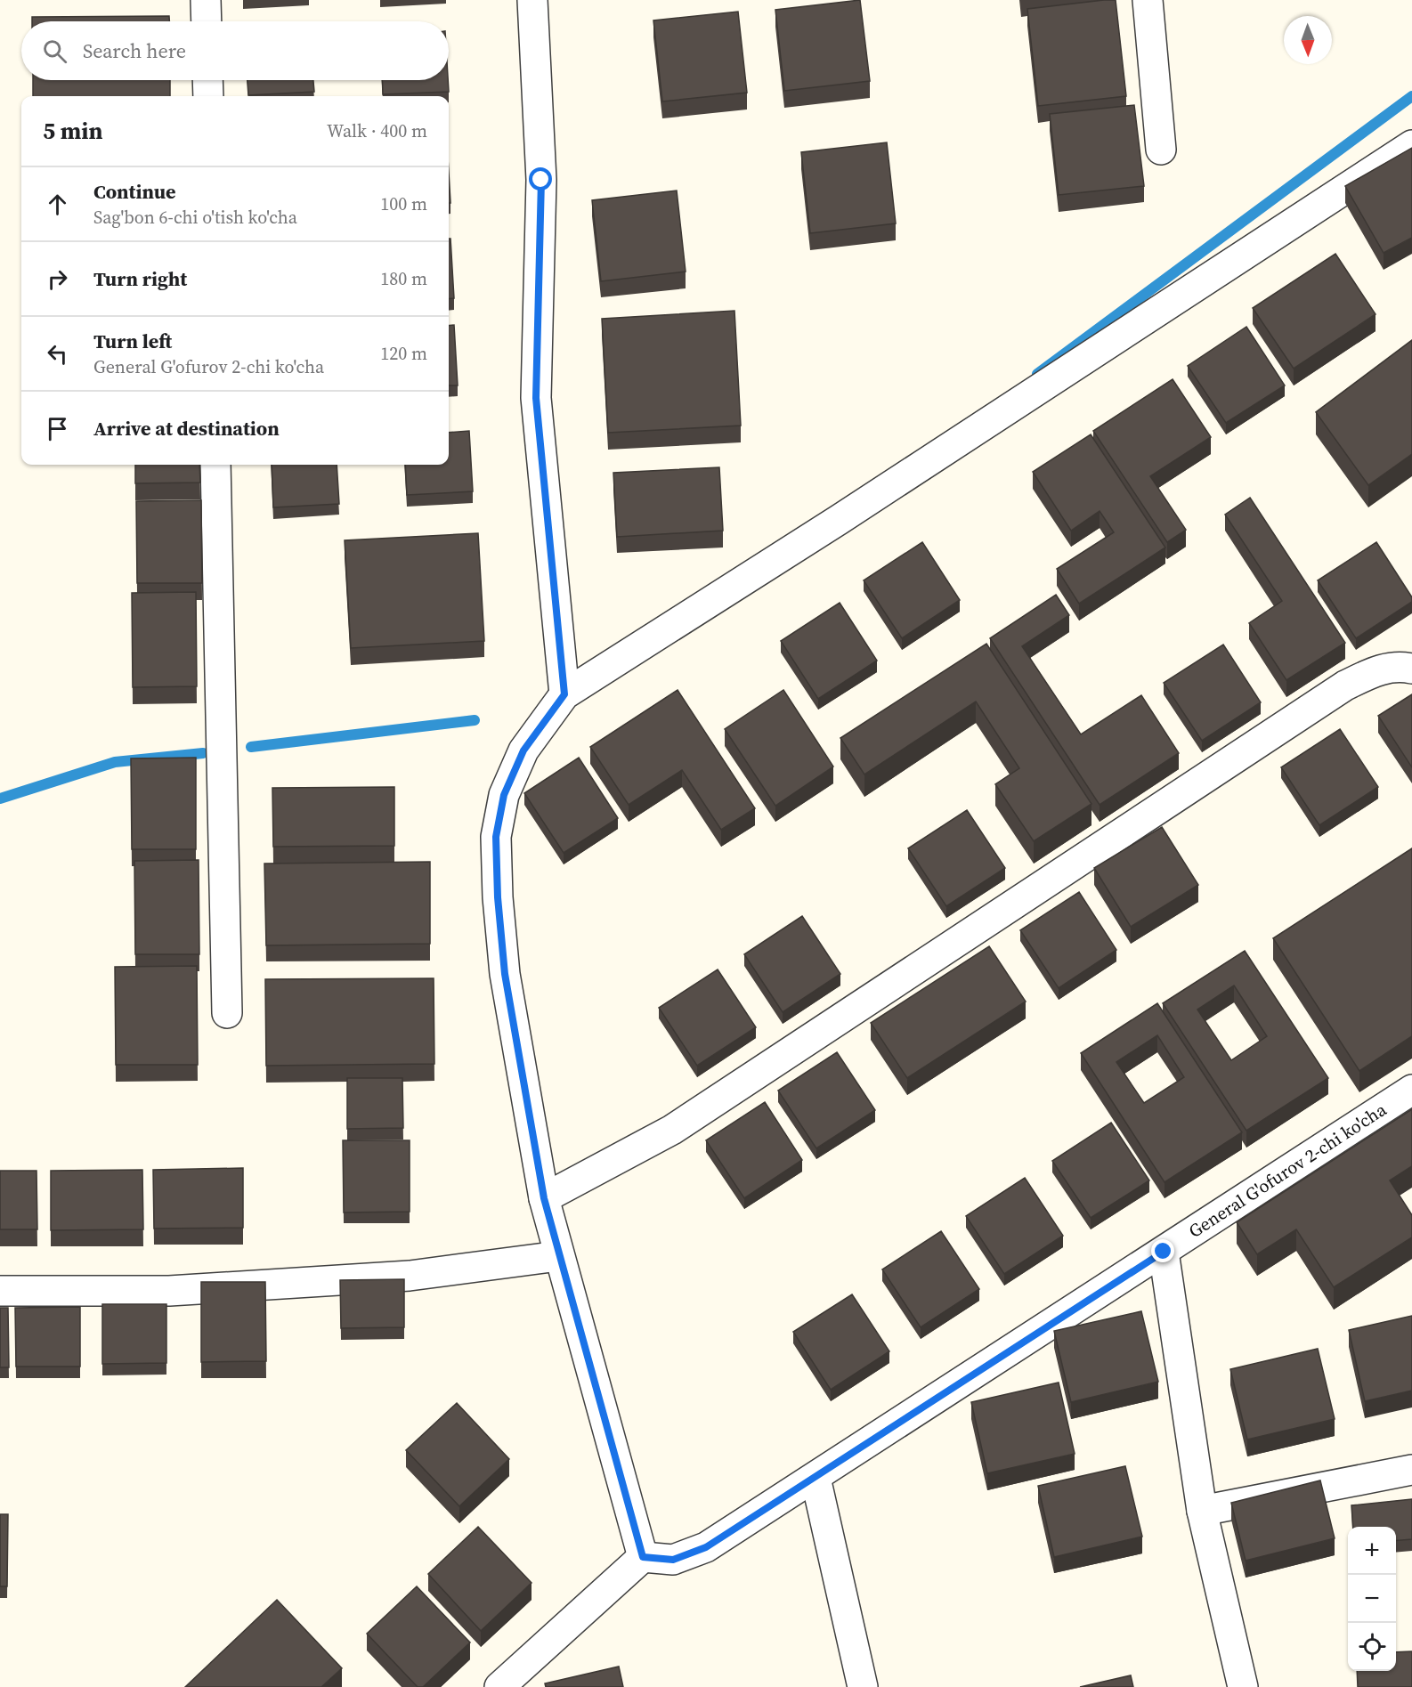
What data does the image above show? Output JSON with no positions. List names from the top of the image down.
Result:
{
  "streets": {
    "street": ["General G'ofurov 2-chi ko'cha"]
  },
  "north": "bottom",
  "page": {
    "search": "Search here",
    "heading": ["5 min", "Walk · 400 m"],
    "list": [
      ["Continue", "Sag'bon 6-chi o'tish ko'cha", "100 m"],
      ["Turn right", "180 m"],
      ["Turn left", "General G'ofurov 2-chi ko'cha", "120 m"],
      "Arrive at destination"
    ],
    "map_buttons": ["+", "−"]
  }
}
